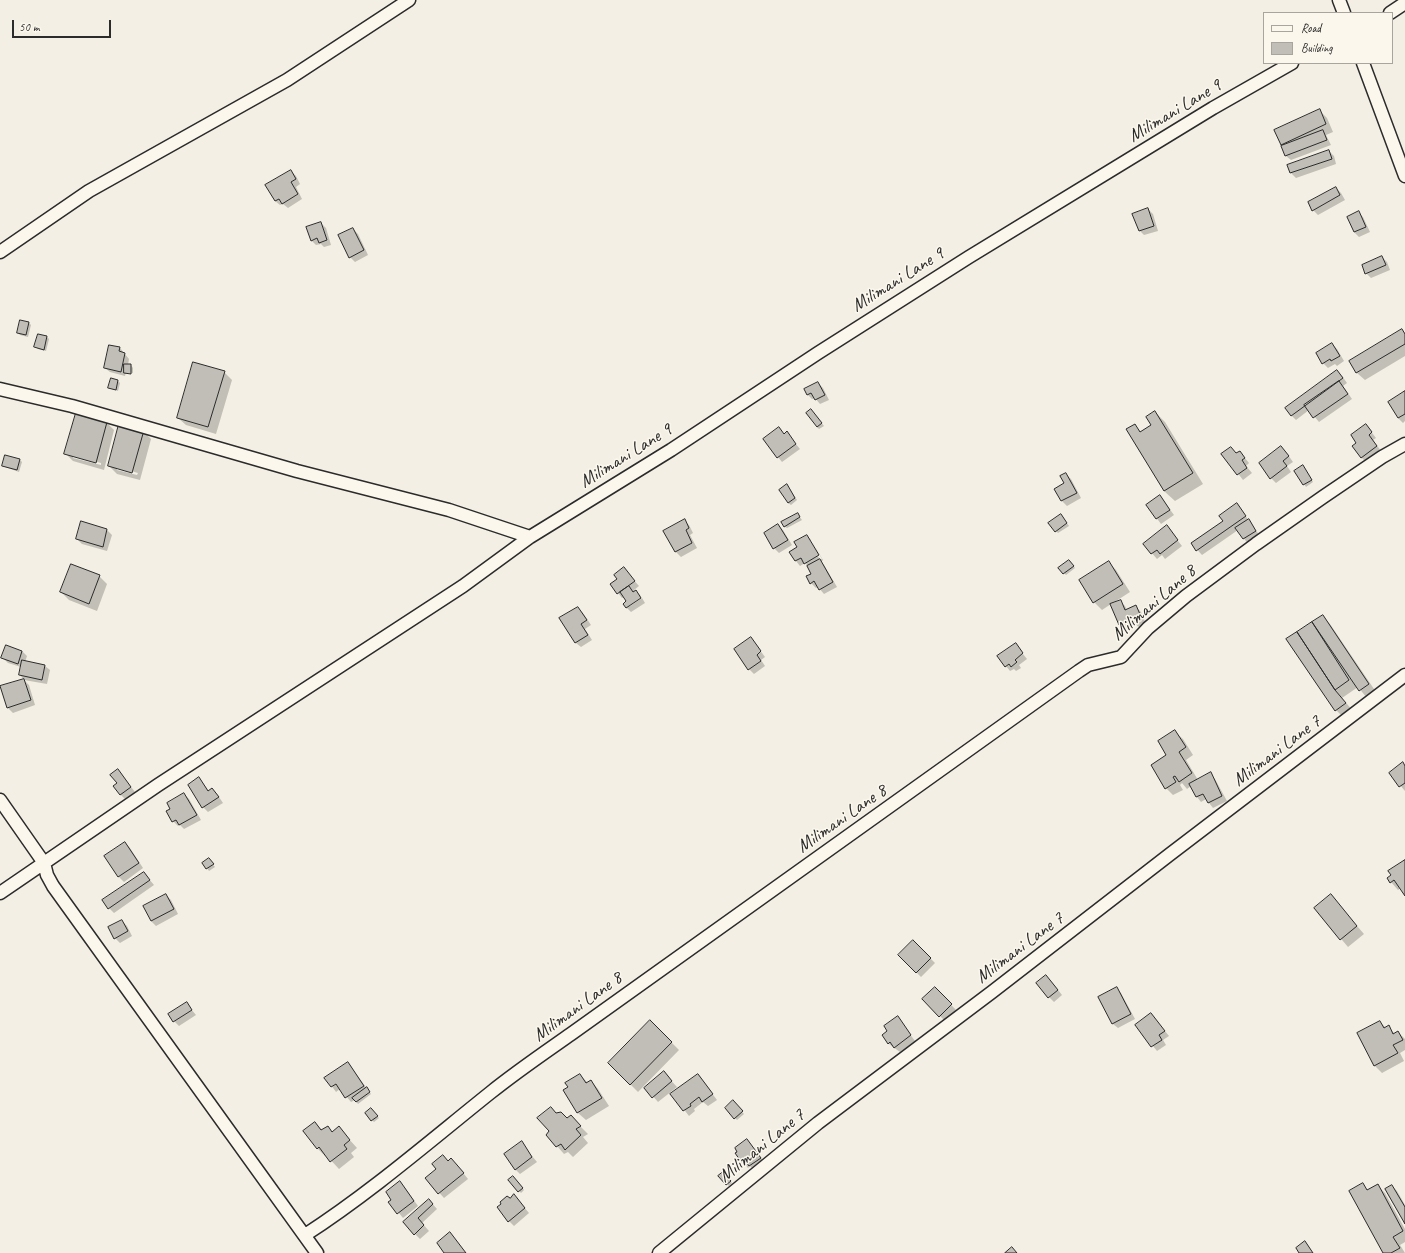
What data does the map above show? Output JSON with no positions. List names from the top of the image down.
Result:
{
  "streets": {
    "street": ["Milimani Lane 9", "Milimani Lane 8", "Milimani Lane 7"]
  },
  "legend": ["Road", "Building"],
  "scale_bar": "50 m"
}
